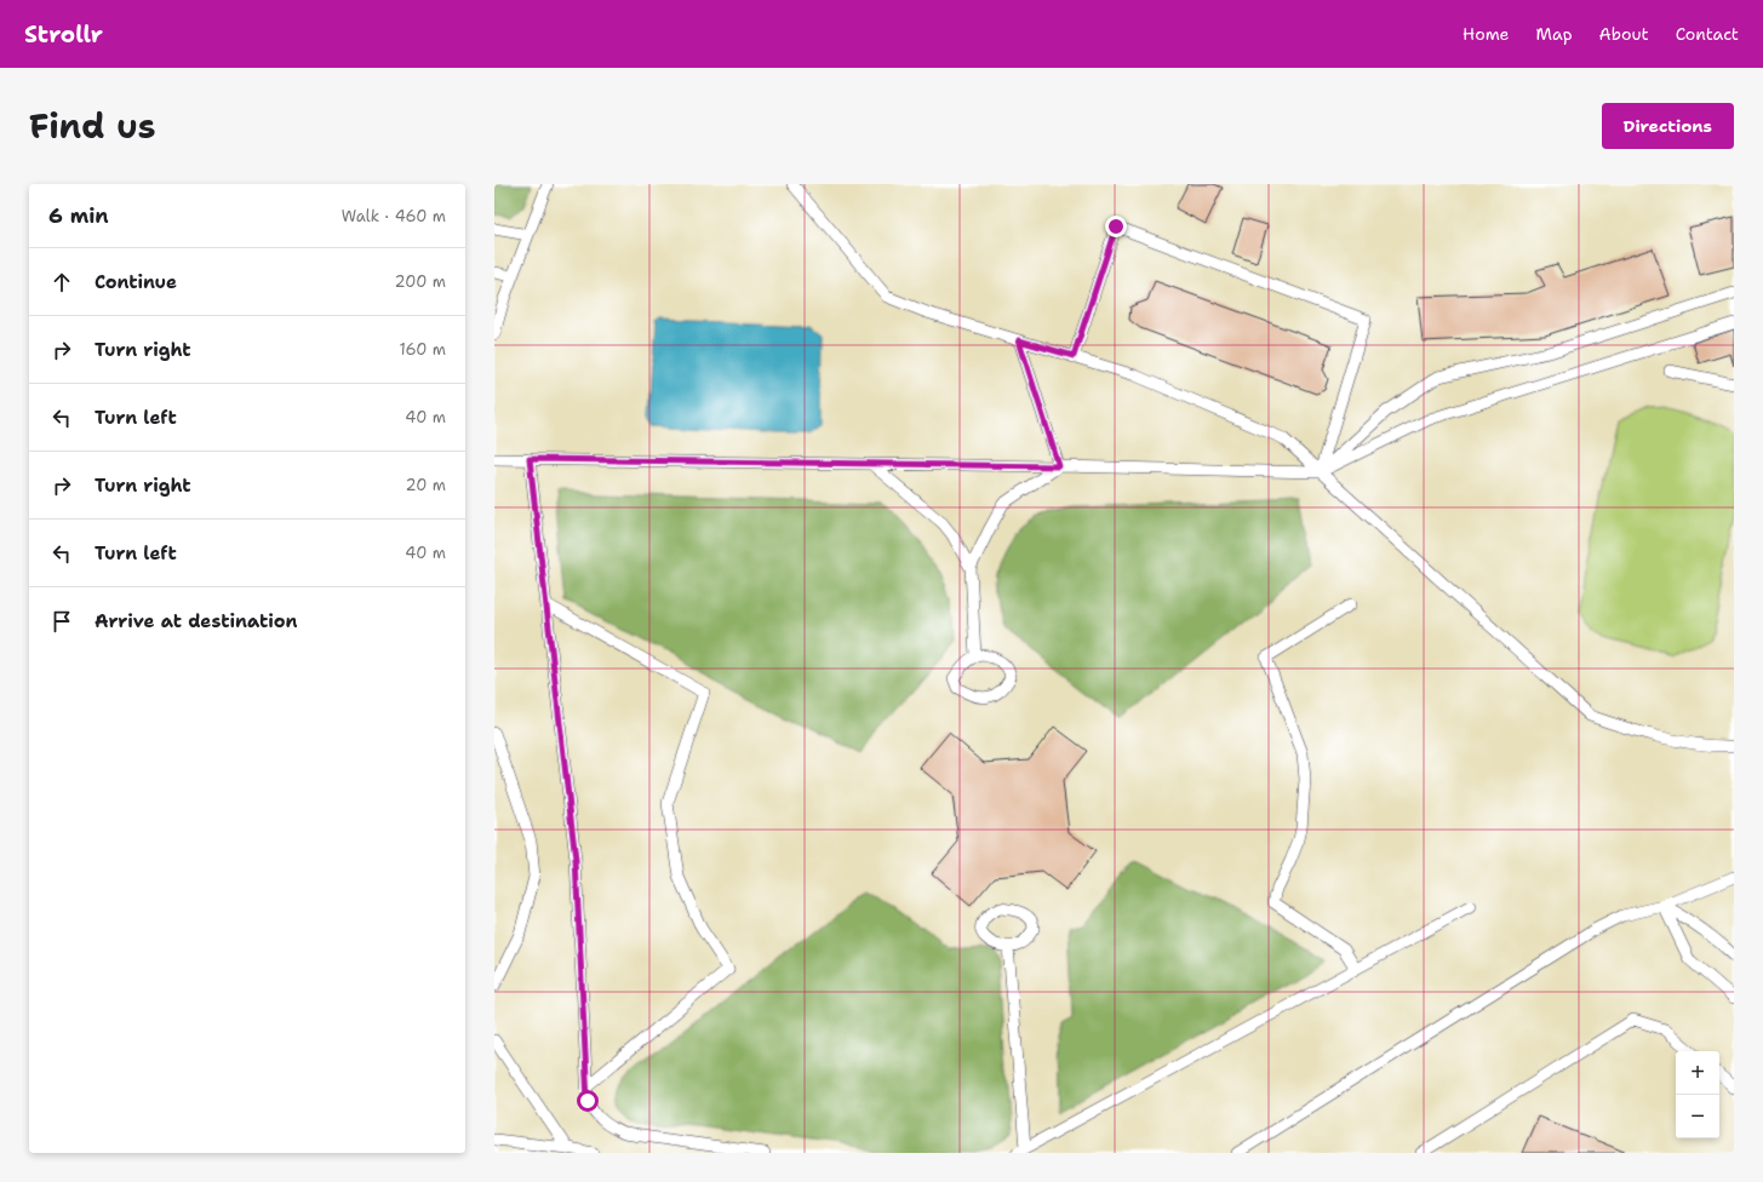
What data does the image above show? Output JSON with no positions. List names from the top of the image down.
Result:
{
  "page": {
    "header": "Strollr",
    "nav": [
      "Home",
      "Map",
      "About",
      "Contact"
    ],
    "title": "Find us",
    "buttons": "Directions",
    "heading": ["6 min", "Walk · 460 m"],
    "list": [
      ["Continue", "200 m"],
      ["Turn right", "160 m"],
      ["Turn left", "40 m"],
      ["Turn right", "20 m"],
      ["Turn left", "40 m"],
      "Arrive at destination"
    ],
    "map_buttons": ["+", "−"]
  }
}
